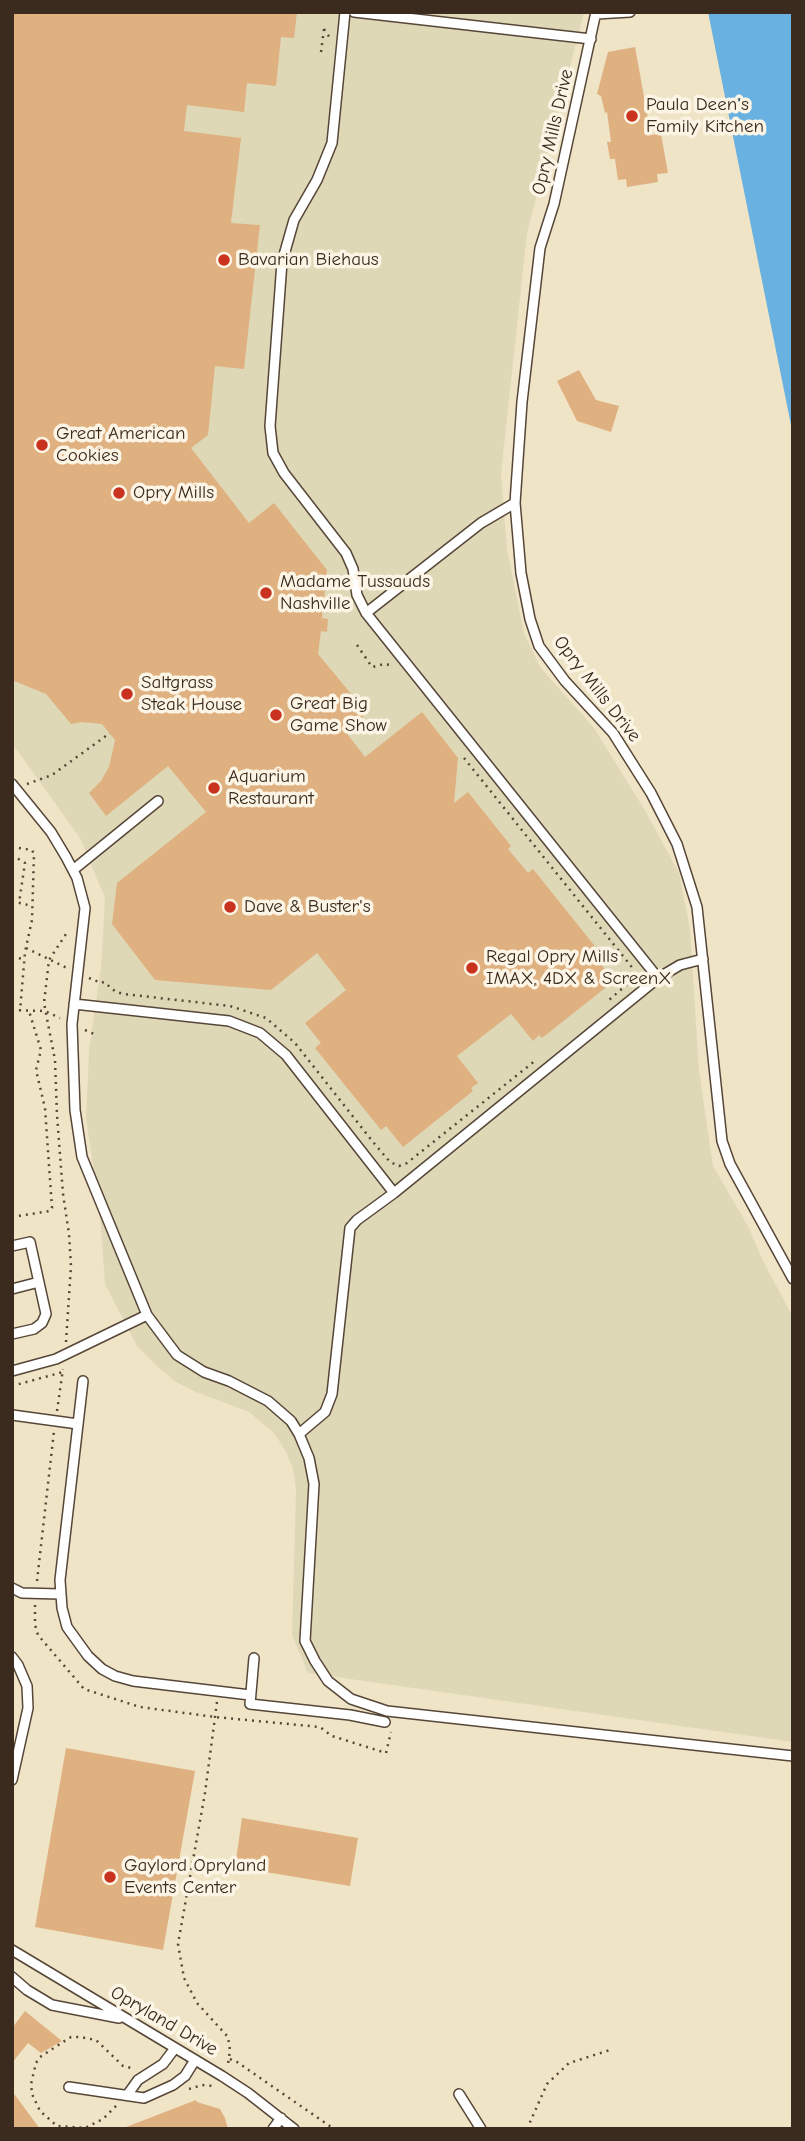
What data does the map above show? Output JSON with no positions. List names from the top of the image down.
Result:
{
  "streets": {
    "lane": ["Opry Mills Drive", "Opryland Drive"]
  },
  "places": [
    "Paula Deen's Family Kitchen",
    "Bavarian Biehaus",
    "Great American Cookies",
    "Opry Mills",
    "Madame Tussauds Nashville",
    "Saltgrass Steak House",
    "Great Big Game Show",
    "Aquarium Restaurant",
    "Dave & Buster's",
    "Regal Opry Mills IMAX, 4DX & ScreenX",
    "Gaylord Opryland Events Center"
  ]
}
